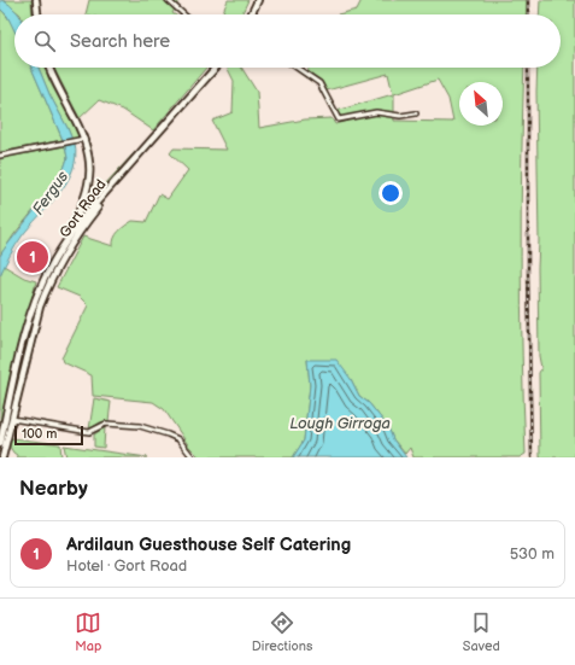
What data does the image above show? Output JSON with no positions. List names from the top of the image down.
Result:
{
  "streets": {
    "main road": ["Gort Road"]
  },
  "water": ["Fergus", "Lough Girroga"],
  "scale_bar": "100 m",
  "north": "top left",
  "page": {
    "search": "Search here",
    "pins": "1",
    "scale": "100 m",
    "heading": "Nearby",
    "list": [
      {
        "mark": "1",
        "name": "Ardilaun Guesthouse Self Catering",
        "note": "Hotel · Gort Road",
        "value": "530 m"
      }
    ],
    "nav": ["Map", "Directions", "Saved"]
  }
}
